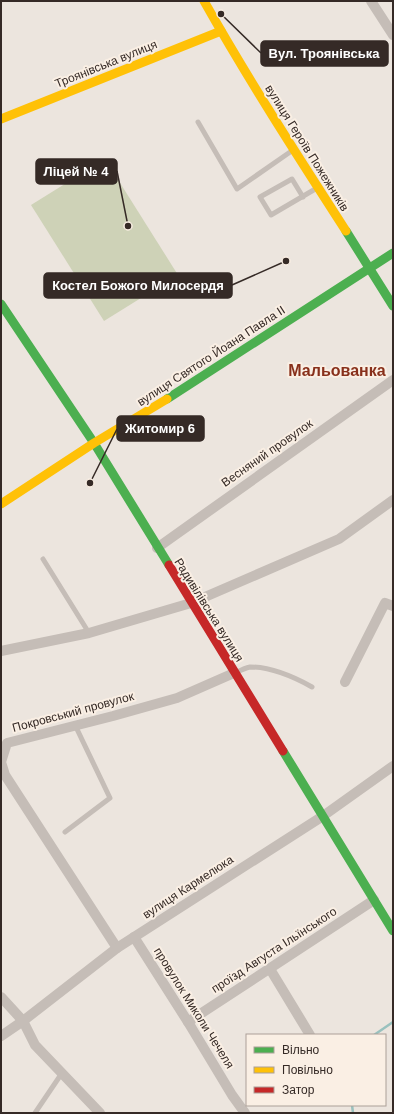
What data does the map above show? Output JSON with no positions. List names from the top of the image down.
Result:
{
  "streets": {
    "street": [
      "Троянівська вулиця",
      "вулиця Героїв Пожежників",
      "вулиця Святого Йоана Павла II",
      "Весняний провулок",
      "Радивілівська вулиця",
      "Покровський провулок",
      "вулиця Кармелюка",
      "проїзд Августа Ільїнського",
      "провулок Миколи Чечеля"
    ]
  },
  "crossings": [
    ["Троянівська вулиця", "вулиця Героїв Пожежників"],
    ["вулиця Героїв Пожежників", "вулиця Святого Йоана Павла II"],
    ["вулиця Святого Йоана Павла II", "Радивілівська вулиця"],
    ["Весняний провулок", "Радивілівська вулиця"],
    ["Радивілівська вулиця", "Покровський провулок"],
    ["Радивілівська вулиця", "вулиця Кармелюка"],
    ["Радивілівська вулиця", "проїзд Августа Ільїнського"],
    ["Покровський провулок", "вулиця Кармелюка"],
    ["вулиця Кармелюка", "провулок Миколи Чечеля"],
    ["проїзд Августа Ільїнського", "провулок Миколи Чечеля"]
  ],
  "districts": ["Мальованка"],
  "places": [
    "Вул. Троянівська",
    "Ліцей № 4",
    "Костел Божого Милосердя",
    "Житомир 6"
  ],
  "legend": ["Вільно", "Повільно", "Затор"]
}
